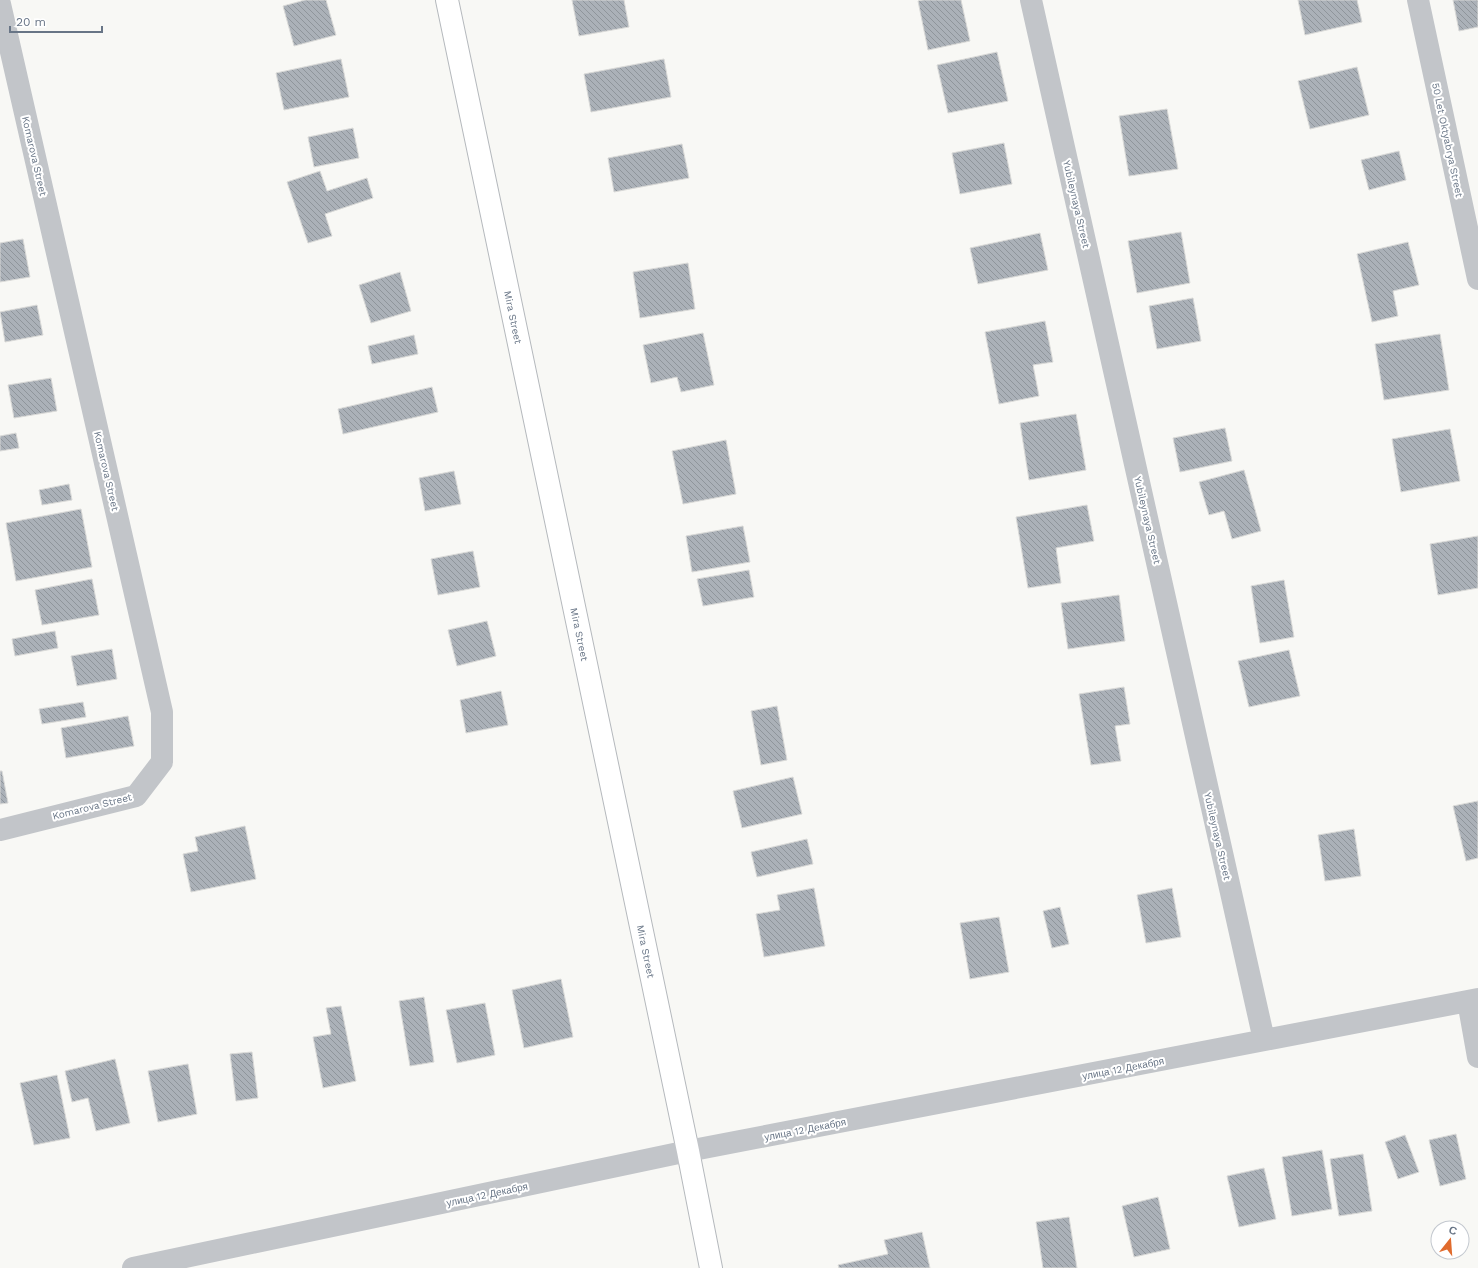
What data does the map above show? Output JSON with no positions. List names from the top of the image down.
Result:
{
  "streets": {
    "main road": ["Mira Street"],
    "street": [
      "50 Let Oktyabrya Street",
      "Komarova Street",
      "Yubileynaya Street",
      "улица 12 Декабря"
    ]
  },
  "crossings": [
    ["Yubileynaya Street", "улица 12 Декабря"],
    ["Mira Street", "улица 12 Декабря"]
  ],
  "scale_bar": "20 m",
  "north": "top"
}
